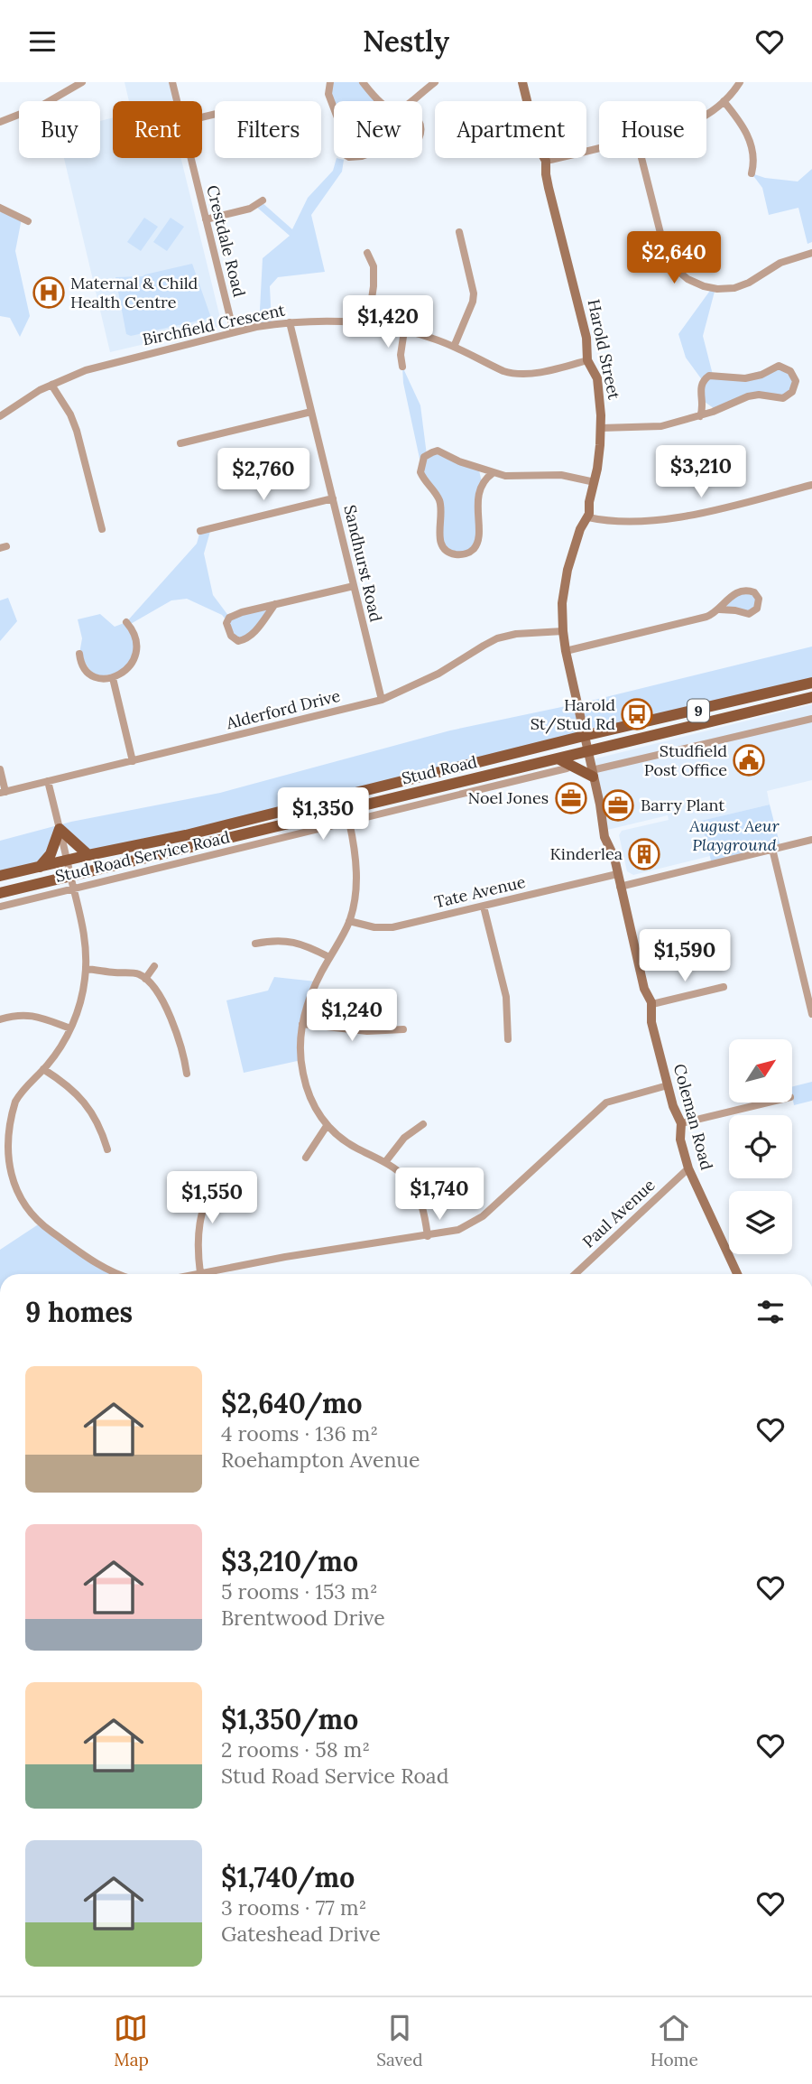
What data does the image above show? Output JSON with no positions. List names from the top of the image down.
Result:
{
  "streets": {
    "main road": ["9", "Stud Road"],
    "street": [
      "Crestdale Road",
      "Birchfield Crescent",
      "Harold Street",
      "Sandhurst Road",
      "Alderford Drive",
      "Stud Road Service Road",
      "Tate Avenue",
      "Coleman Road",
      "Paul Avenue"
    ]
  },
  "crossings": [
    ["Crestdale Road", "Birchfield Crescent"],
    ["Birchfield Crescent", "Harold Street"],
    ["Birchfield Crescent", "Sandhurst Road"],
    ["Harold Street", "Alderford Drive"],
    ["Harold Street", "Stud Road"],
    ["Harold Street", "Coleman Road"],
    ["Sandhurst Road", "Alderford Drive"],
    ["Stud Road", "Coleman Road"],
    ["Tate Avenue", "Coleman Road"],
    ["Coleman Road", "Paul Avenue"]
  ],
  "parks": ["August Aeur Playground"],
  "places": {
    "hospital": ["Maternal & Child Health Centre"],
    "bus stop": ["Harold St/Stud Rd"],
    "public building": ["Studfield Post Office"],
    "office": ["Noel Jones", "Barry Plant"],
    "building": ["Kinderlea"]
  },
  "north": "top right",
  "page": {
    "header": "Nestly",
    "chip": [
      "Buy",
      "Rent",
      "Filters",
      "New",
      "Apartment",
      "House"
    ],
    "price": [
      "$2,640",
      "$1,420",
      "$3,210",
      "$2,760",
      "$1,350",
      "$1,590",
      "$1,240",
      "$1,740",
      "$1,550"
    ],
    "heading": "9 homes",
    "list": [
      {
        "name": "$2,640/mo",
        "note": "4 rooms · 136 m² · Roehampton Avenue"
      },
      {
        "name": "$3,210/mo",
        "note": "5 rooms · 153 m² · Brentwood Drive"
      },
      {
        "name": "$1,350/mo",
        "note": "2 rooms · 58 m² · Stud Road Service Road"
      },
      {
        "name": "$1,740/mo",
        "note": "3 rooms · 77 m² · Gateshead Drive"
      }
    ],
    "tabs": ["Map", "Saved", "Home"]
  }
}
